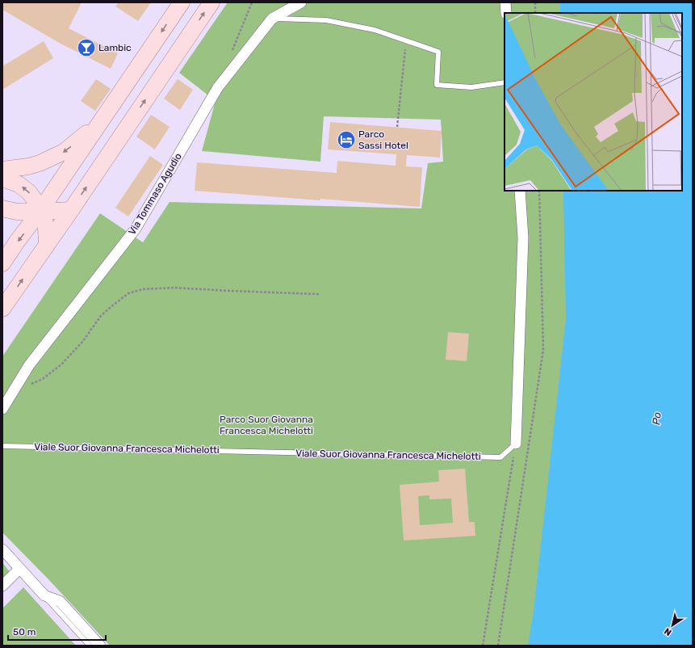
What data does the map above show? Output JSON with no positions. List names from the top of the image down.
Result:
{
  "streets": {
    "street": ["Via Tommaso Agudio"],
    "lane": ["Viale Suor Giovanna Francesca Michelotti"]
  },
  "water": ["Po"],
  "parks": ["Parco Suor Giovanna Francesca Michelotti"],
  "places": {
    "bar": ["Lambic"],
    "hotel": ["Parco Sassi Hotel"]
  },
  "scale_bar": "50 m",
  "north": "bottom left"
}
